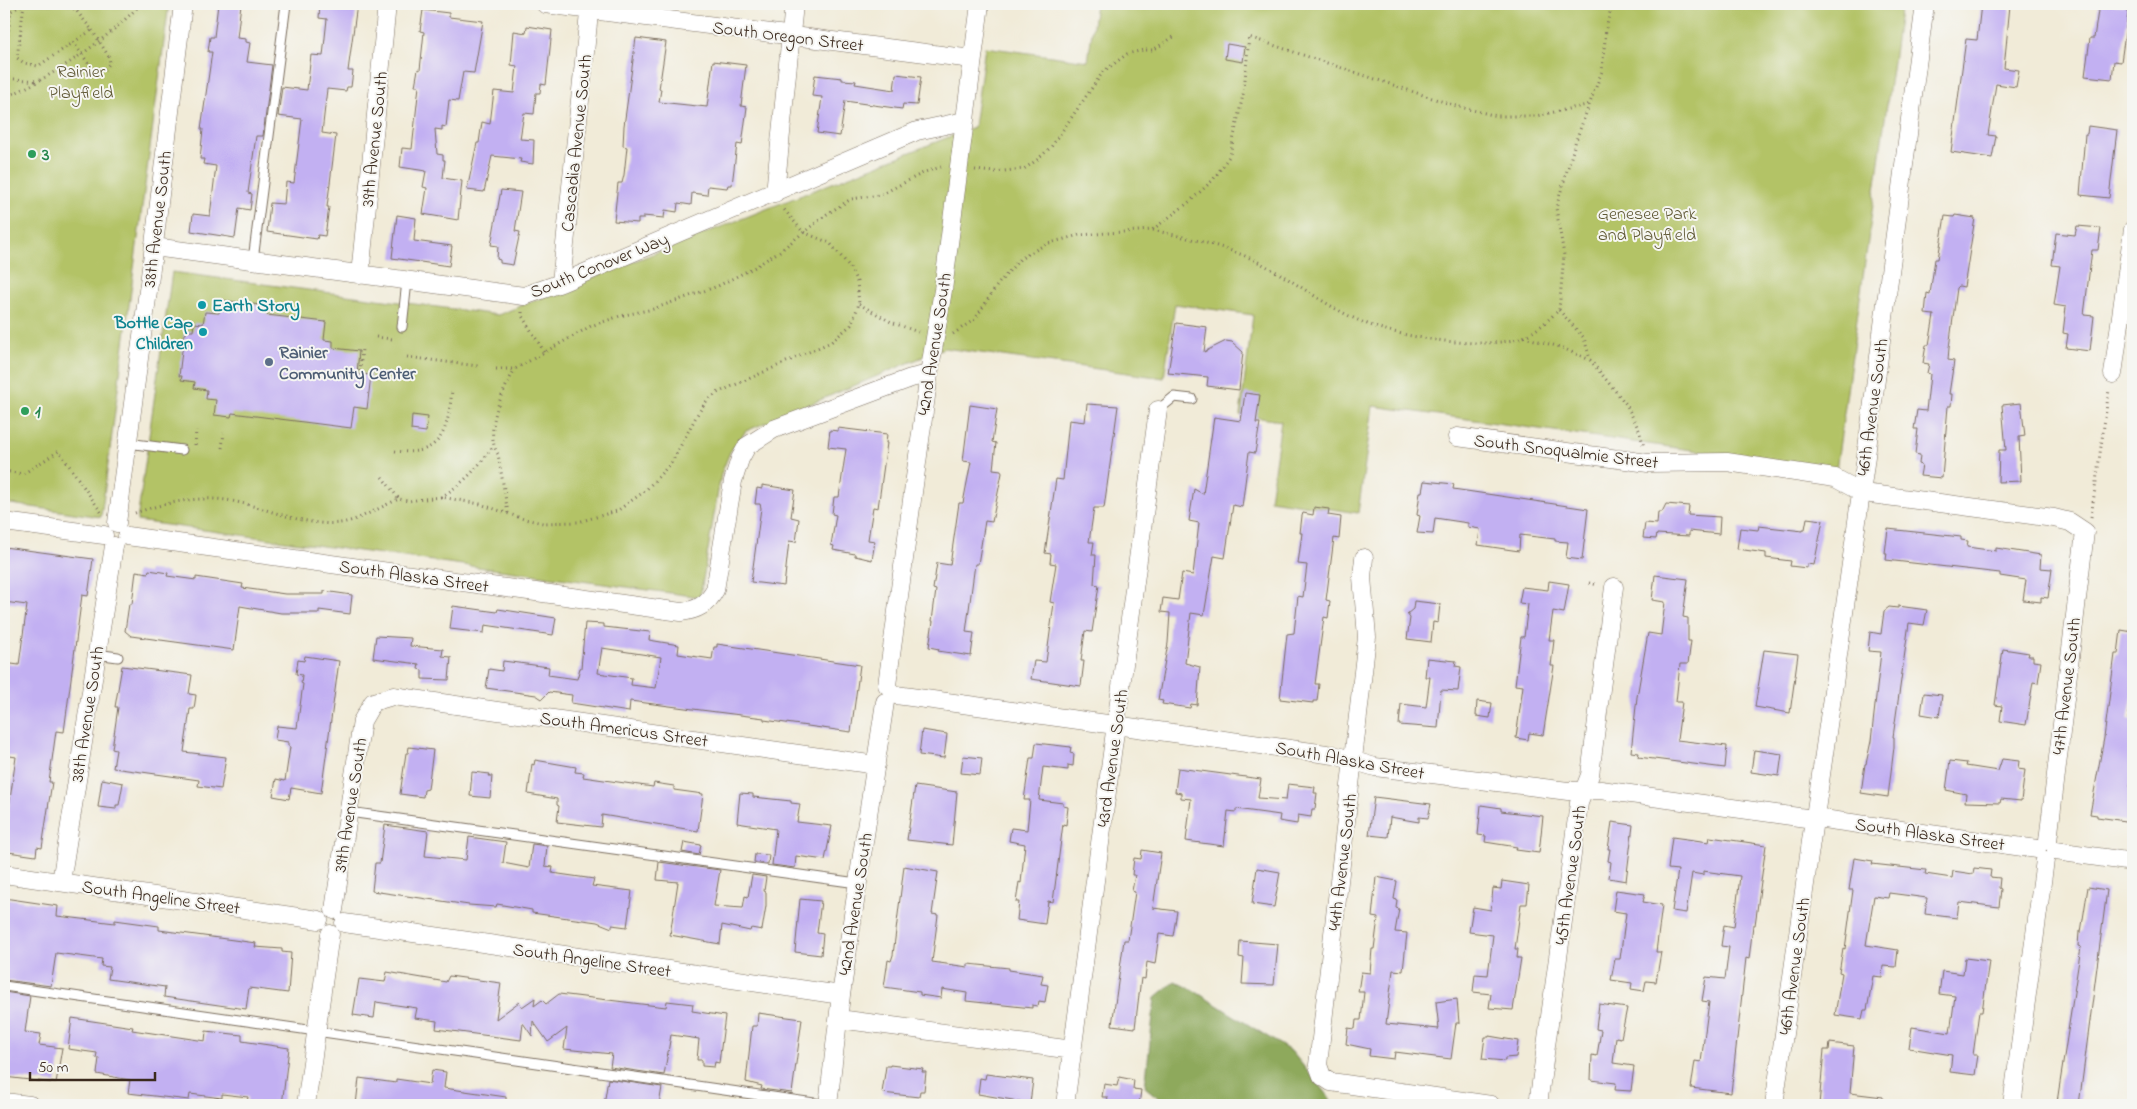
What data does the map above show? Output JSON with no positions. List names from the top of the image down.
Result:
{
  "streets": {
    "street": [
      "South Oregon Street",
      "39th Avenue South",
      "Cascadia Avenue South",
      "38th Avenue South",
      "South Conover Way",
      "42nd Avenue South",
      "46th Avenue South",
      "South Snoqualmie Street",
      "South Alaska Street",
      "47th Avenue South",
      "South Americus Street",
      "43rd Avenue South",
      "44th Avenue South",
      "45th Avenue South",
      "South Angeline Street"
    ]
  },
  "crossings": [
    ["South Oregon Street", "Cascadia Avenue South"],
    ["South Oregon Street", "42nd Avenue South"],
    ["39th Avenue South", "South Conover Way"],
    ["39th Avenue South", "South Americus Street"],
    ["39th Avenue South", "South Angeline Street"],
    ["Cascadia Avenue South", "South Conover Way"],
    ["38th Avenue South", "South Conover Way"],
    ["38th Avenue South", "South Alaska Street"],
    ["38th Avenue South", "South Angeline Street"],
    ["South Conover Way", "42nd Avenue South"],
    ["42nd Avenue South", "South Alaska Street"],
    ["42nd Avenue South", "South Americus Street"],
    ["42nd Avenue South", "South Angeline Street"],
    ["46th Avenue South", "South Snoqualmie Street"],
    ["46th Avenue South", "South Alaska Street"],
    ["South Snoqualmie Street", "47th Avenue South"],
    ["South Alaska Street", "47th Avenue South"],
    ["South Alaska Street", "43rd Avenue South"],
    ["South Alaska Street", "44th Avenue South"],
    ["South Alaska Street", "45th Avenue South"]
  ],
  "parks": ["Rainier Playfield", "Genesee Park and Playfield"],
  "places": [
    "3",
    "Earth Story",
    "Bottle Cap Children",
    "Rainier Community Center",
    "1"
  ],
  "scale_bar": "50 m"
}
